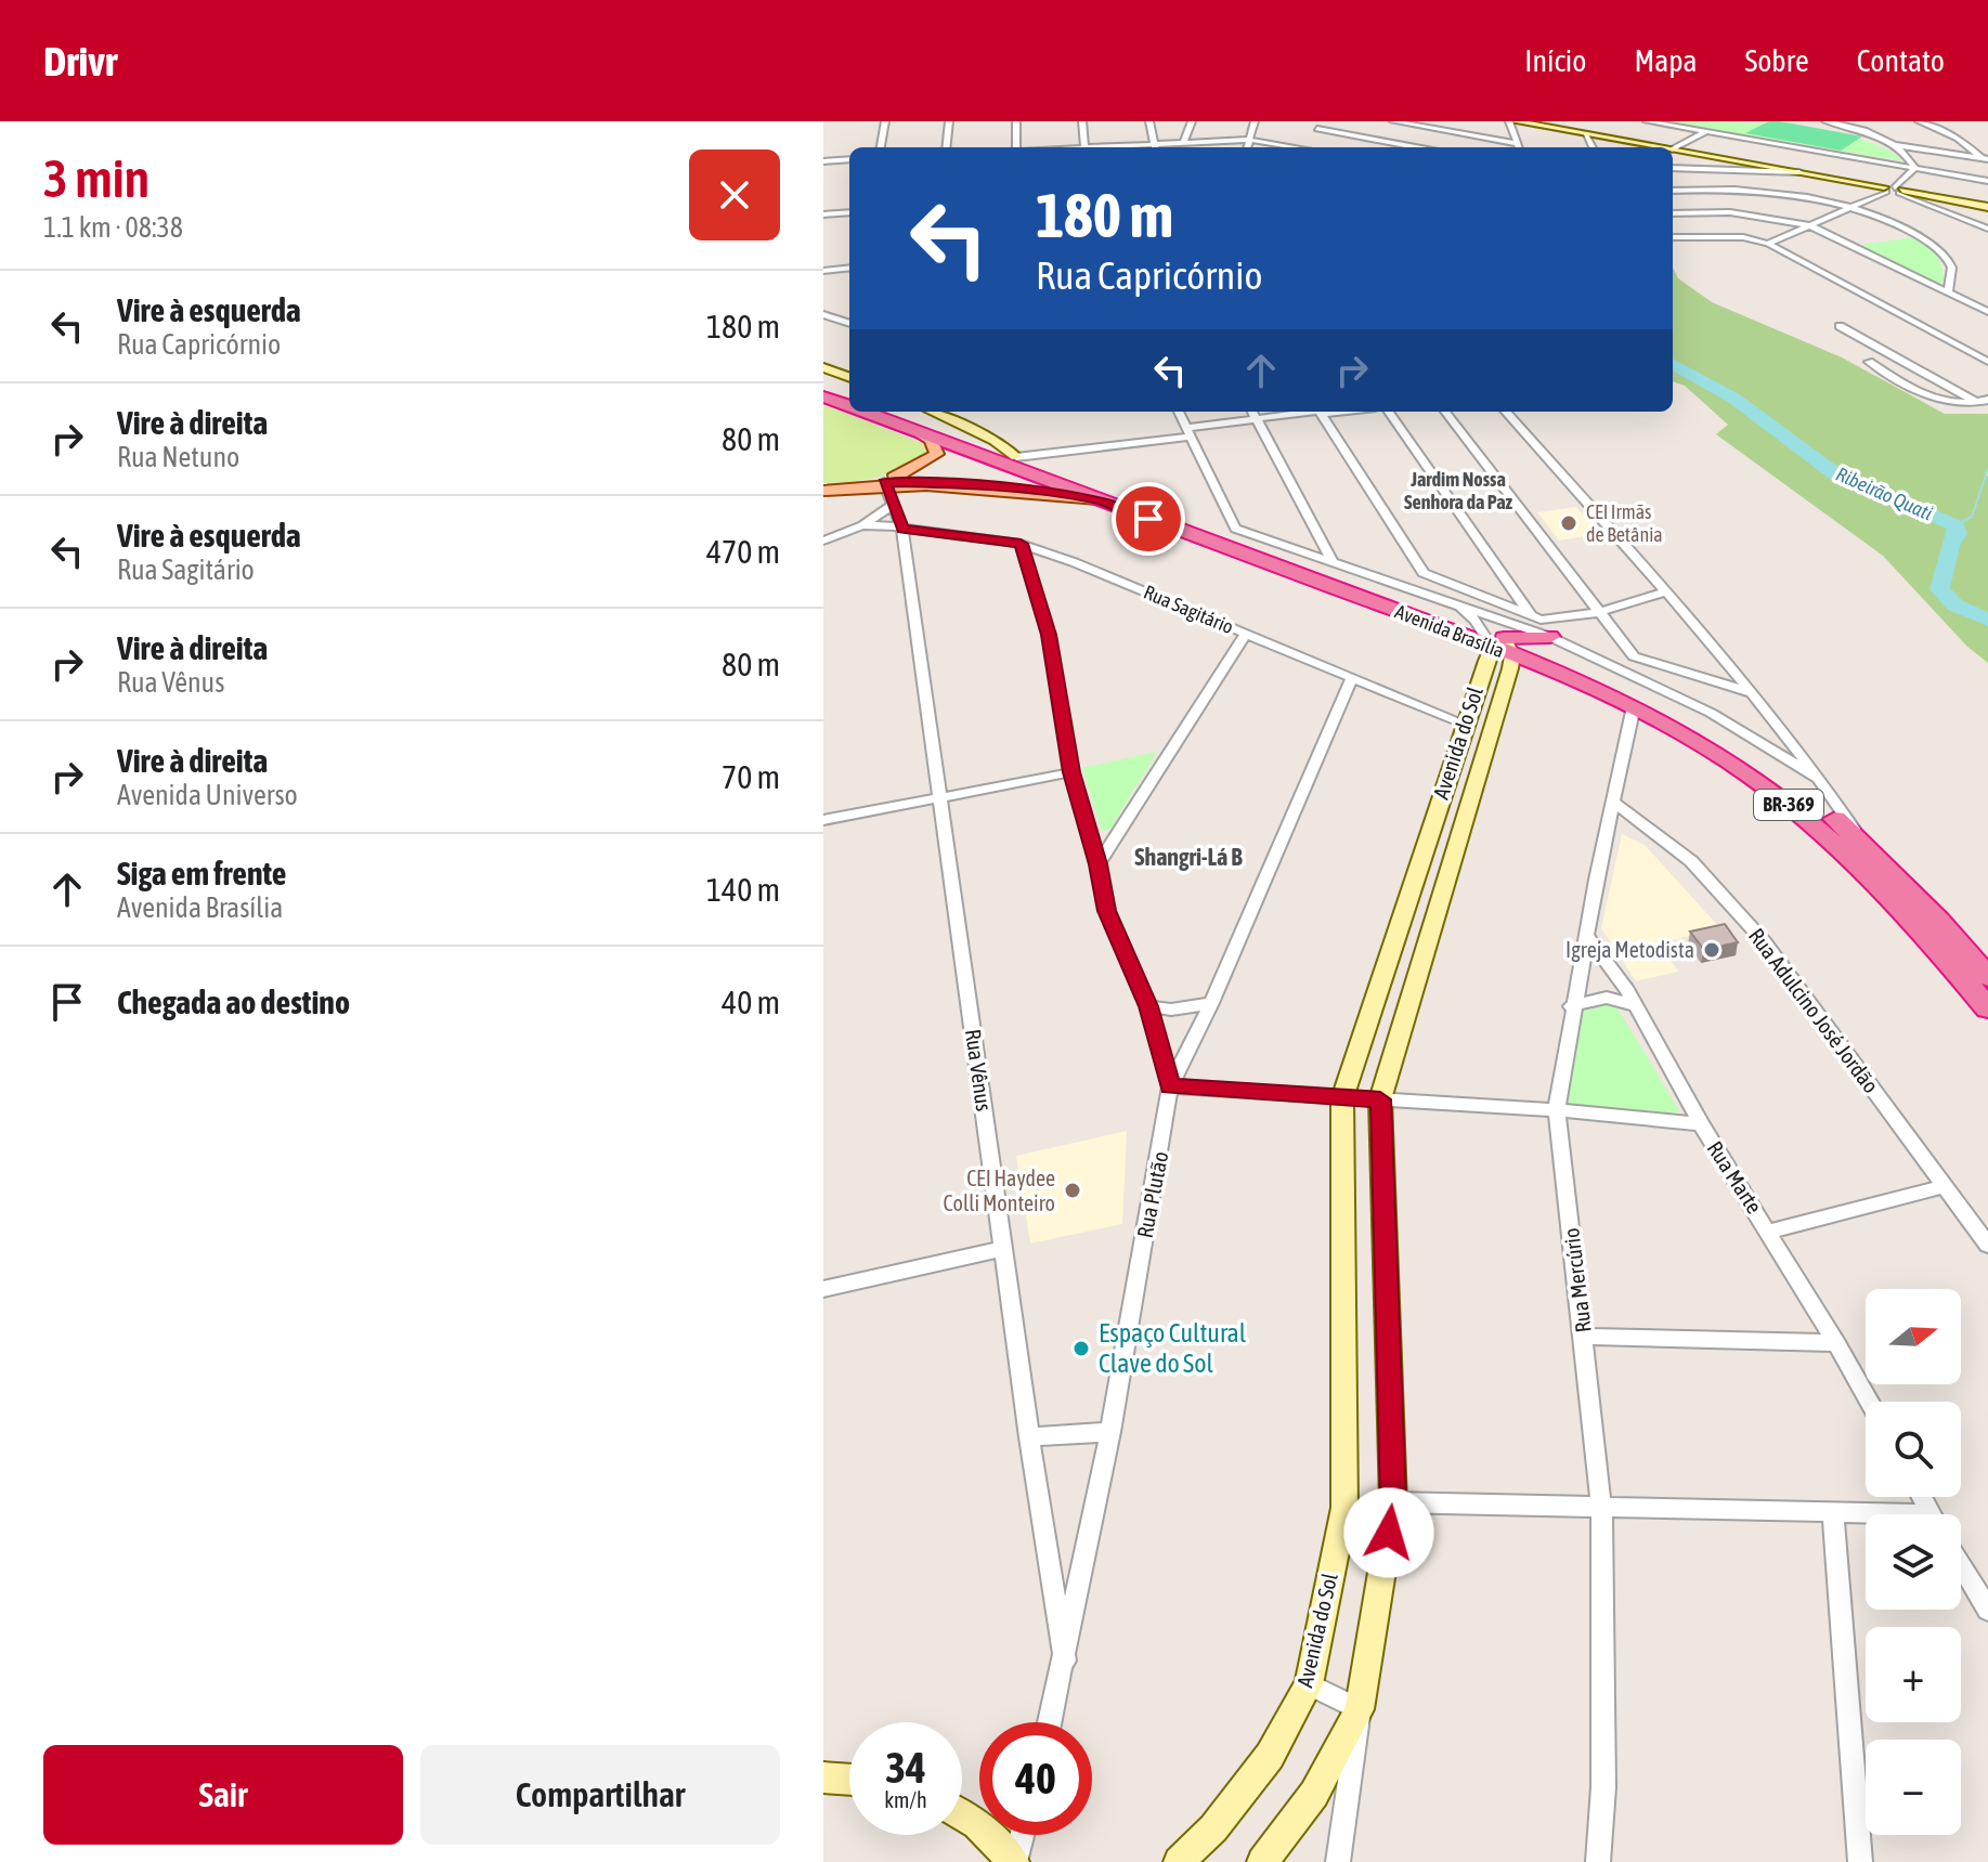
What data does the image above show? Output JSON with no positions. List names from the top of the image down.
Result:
{
  "streets": {
    "highway": ["Avenida Brasília", "BR-369"],
    "street": [
      "Rua Sagitário",
      "Avenida do Sol",
      "Rua Adulcino José Jordão",
      "Rua Vênus",
      "Rua Marte",
      "Rua Plutão",
      "Rua Mercúrio"
    ]
  },
  "crossings": [
    ["Rua Sagitário", "Avenida do Sol"],
    ["Rua Sagitário", "Rua Vênus"],
    ["Rua Sagitário", "Rua Plutão"],
    ["Avenida Brasília", "Avenida do Sol"],
    ["Avenida Brasília", "Rua Mercúrio"],
    ["Rua Adulcino José Jordão", "Rua Mercúrio"],
    ["Rua Vênus", "Rua Plutão"],
    ["Rua Marte", "Rua Mercúrio"]
  ],
  "districts": ["Jardim Nossa Senhora da Paz", "Shangri-Lá B"],
  "water": ["Ribeirão Quati"],
  "places": [
    "CEI Irmãs de Betânia",
    "Igreja Metodista",
    "CEI Haydee Colli Monteiro",
    "Espaço Cultural Clave do Sol"
  ],
  "north": "right",
  "page": {
    "header": "Drivr",
    "nav": [
      "Início",
      "Mapa",
      "Sobre",
      "Contato"
    ],
    "heading": ["3 min", "1.1 km · 08:38"],
    "turn": ["180 m", "Rua Capricórnio"],
    "list": [
      {
        "name": "Vire à esquerda",
        "note": "Rua Capricórnio",
        "value": "180 m"
      },
      {
        "name": "Vire à direita",
        "note": "Rua Netuno",
        "value": "80 m"
      },
      {
        "name": "Vire à esquerda",
        "note": "Rua Sagitário",
        "value": "470 m"
      },
      {
        "name": "Vire à direita",
        "note": "Rua Vênus",
        "value": "80 m"
      },
      {
        "name": "Vire à direita",
        "note": "Avenida Universo",
        "value": "70 m"
      },
      {
        "name": "Siga em frente",
        "note": "Avenida Brasília",
        "value": "140 m"
      },
      {
        "name": "Chegada ao destino",
        "value": "40 m"
      }
    ],
    "map_buttons": ["+", "−"],
    "speed": "34 km/h",
    "limit": "40",
    "buttons": ["Sair", "Compartilhar"]
  }
}
